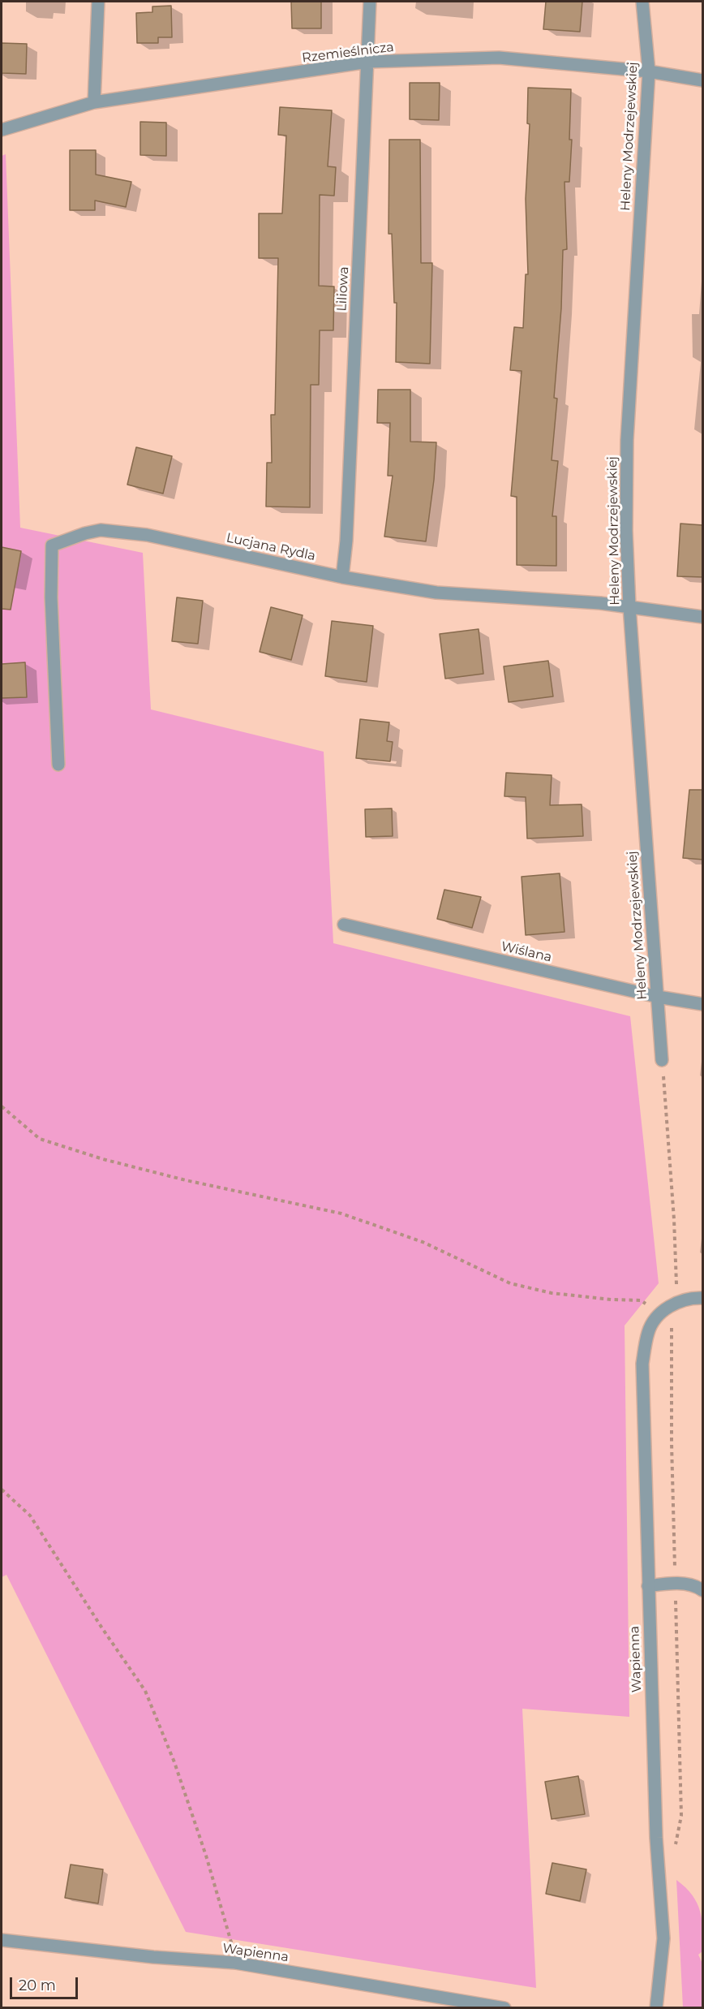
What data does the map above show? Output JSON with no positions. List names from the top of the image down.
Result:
{
  "streets": {
    "street": [
      "Rzemieślnicza",
      "Heleny Modrzejewskiej",
      "Liliowa",
      "Lucjana Rydla",
      "Wiślana",
      "Wapienna"
    ]
  },
  "crossings": [
    ["Rzemieślnicza", "Heleny Modrzejewskiej"],
    ["Rzemieślnicza", "Liliowa"],
    ["Heleny Modrzejewskiej", "Lucjana Rydla"],
    ["Heleny Modrzejewskiej", "Wiślana"],
    ["Liliowa", "Lucjana Rydla"]
  ],
  "scale_bar": "20 m"
}
